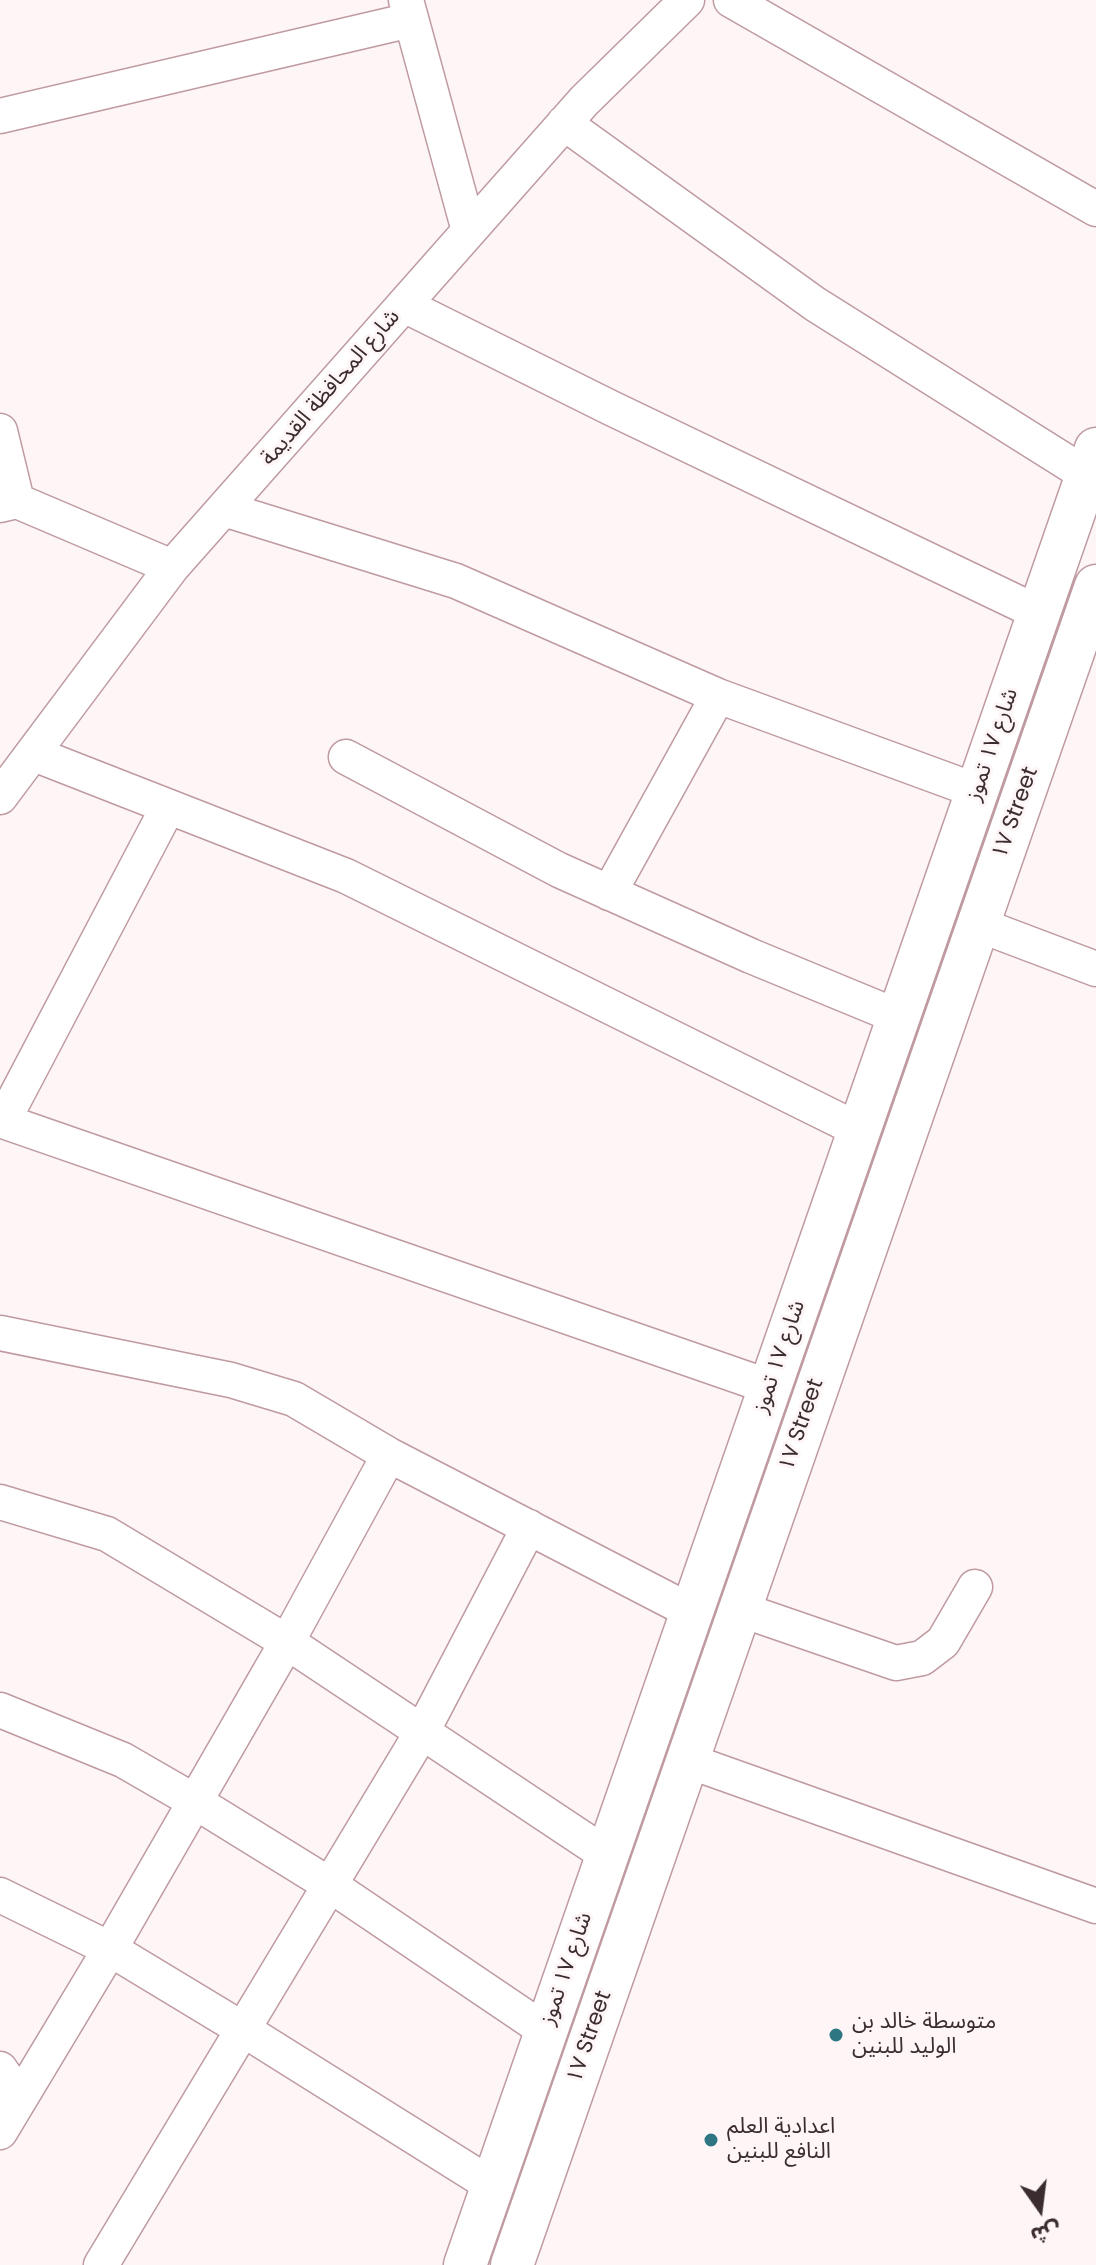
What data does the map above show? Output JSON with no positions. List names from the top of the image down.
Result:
{
  "streets": {
    "main road": ["شارع ١٧ تموز", "١٧ Street"],
    "street": ["شارع المحافظة القديمة"]
  },
  "places": ["متوسطة خالد بن الوليد للبنين", "اعدادية العلم النافع للبنين"],
  "north": "bottom"
}
